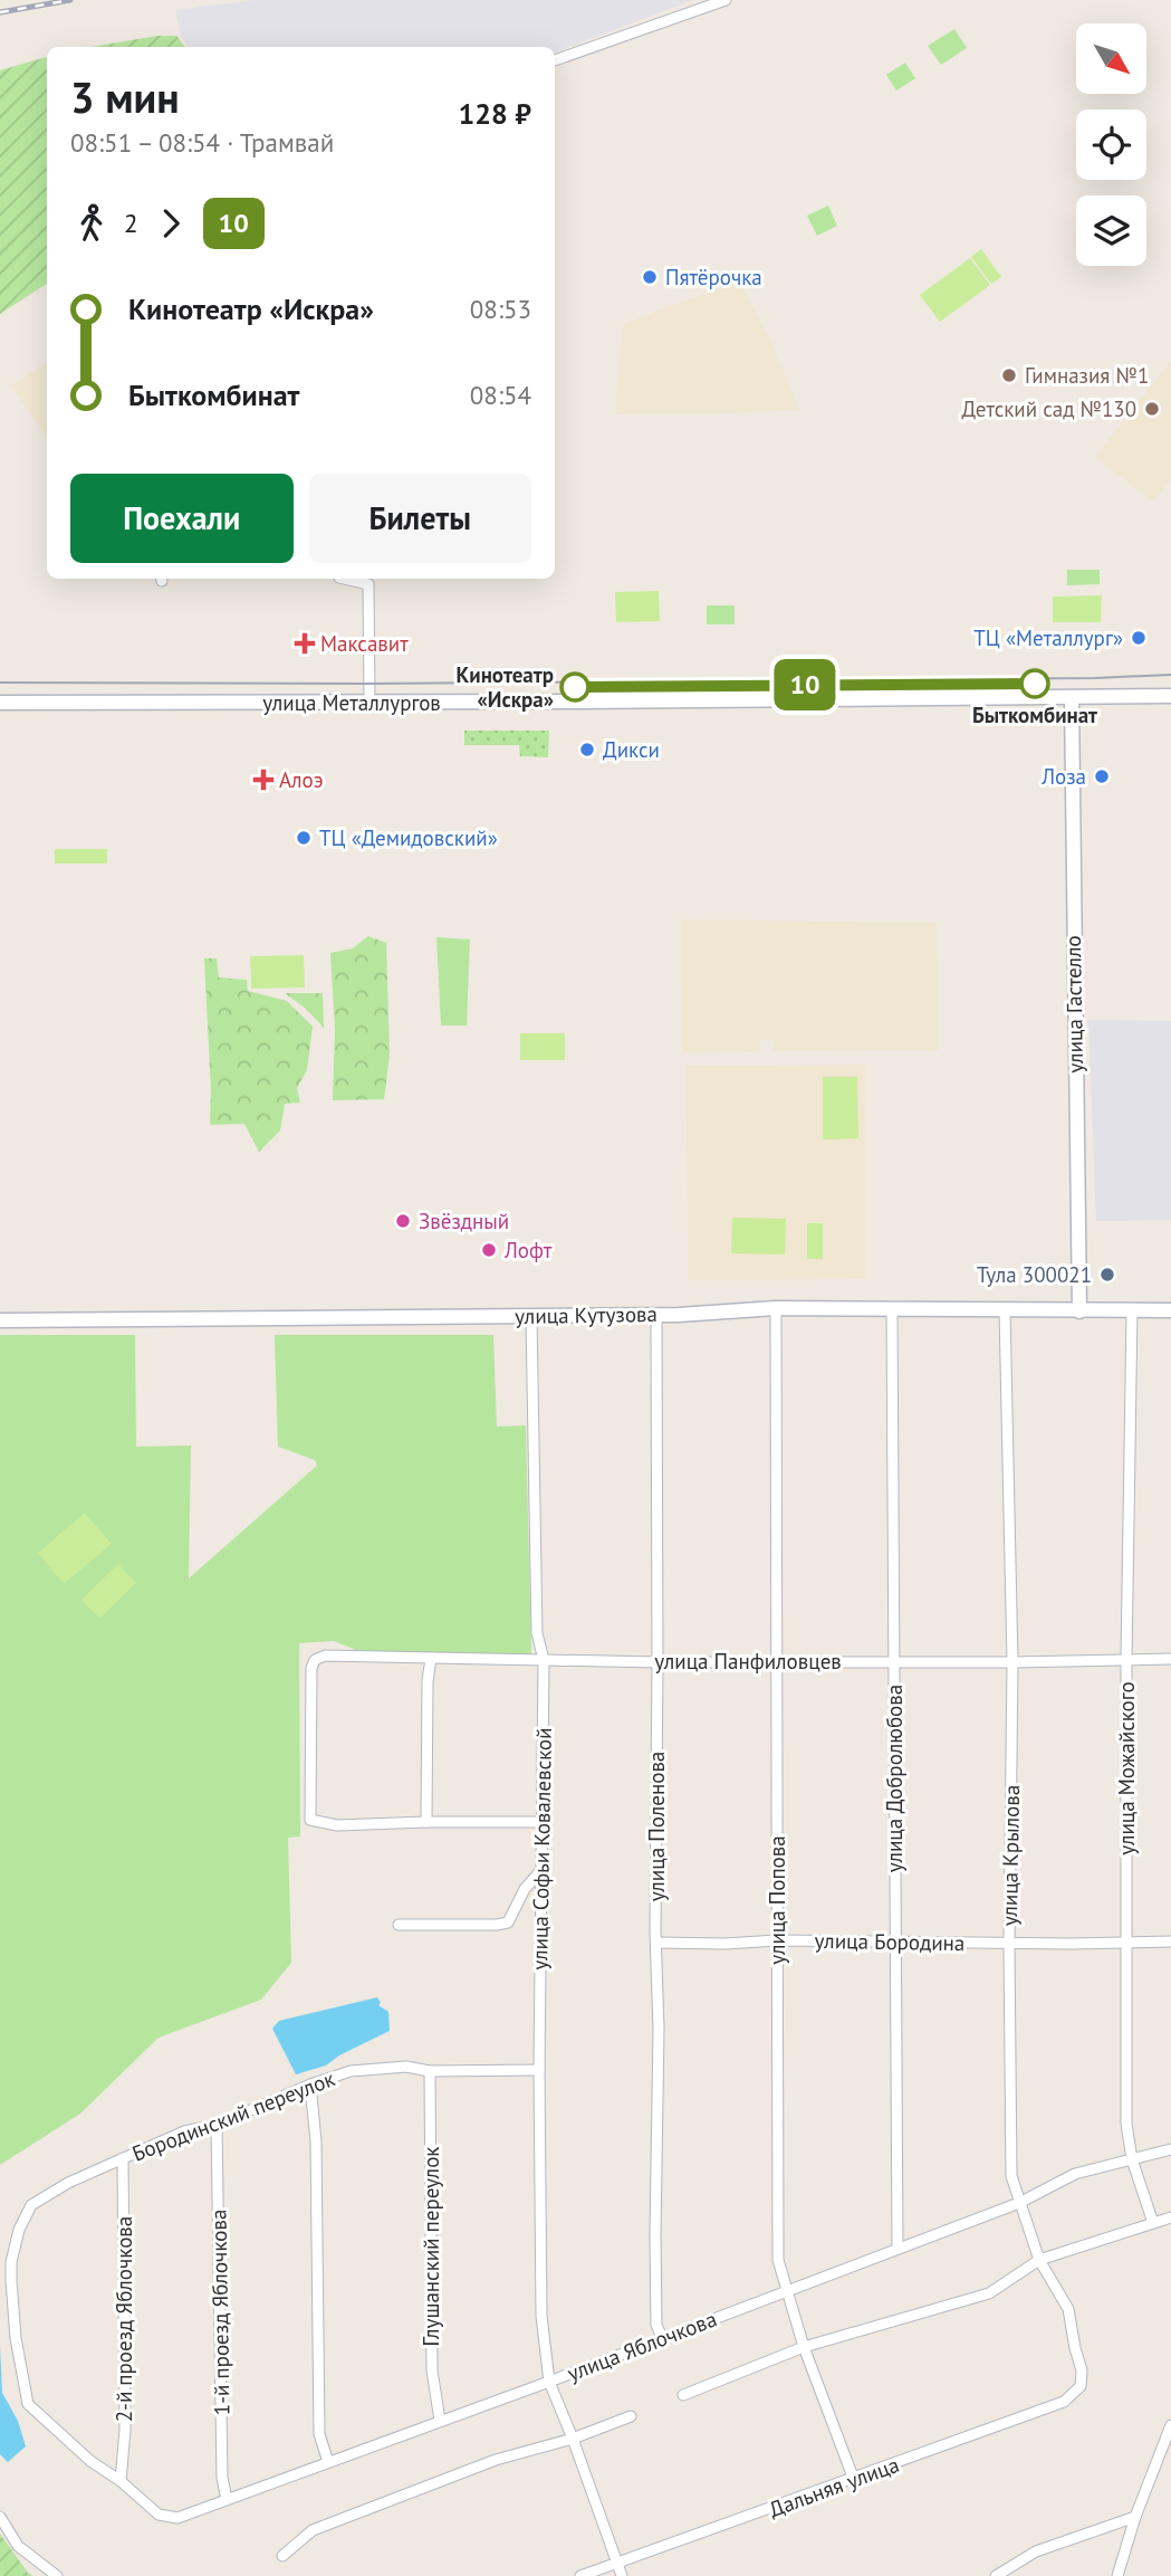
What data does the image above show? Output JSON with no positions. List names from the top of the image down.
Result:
{
  "streets": {
    "main road": ["улица Металлургов", "улица Гастелло", "улица Кутузова"],
    "street": [
      "улица Панфиловцев",
      "улица Можайского",
      "улица Добролюбова",
      "улица Поленова",
      "улица Софьи Ковалевской",
      "улица Крылова",
      "улица Попова",
      "улица Бородина",
      "Бородинский переулок",
      "Глушанский переулок",
      "1-й проезд Яблочкова",
      "2-й проезд Яблочкова",
      "улица Яблочкова",
      "Дальняя улица"
    ]
  },
  "crossings": [
    ["улица Металлургов", "улица Гастелло"],
    ["улица Гастелло", "улица Кутузова"],
    ["улица Кутузова", "улица Можайского"],
    ["улица Кутузова", "улица Добролюбова"],
    ["улица Кутузова", "улица Поленова"],
    ["улица Кутузова", "улица Софьи Ковалевской"],
    ["улица Кутузова", "улица Крылова"],
    ["улица Кутузова", "улица Попова"],
    ["улица Панфиловцев", "улица Можайского"],
    ["улица Панфиловцев", "улица Добролюбова"],
    ["улица Панфиловцев", "улица Поленова"],
    ["улица Панфиловцев", "улица Софьи Ковалевской"],
    ["улица Панфиловцев", "улица Крылова"],
    ["улица Панфиловцев", "улица Попова"],
    ["улица Можайского", "улица Бородина"],
    ["улица Можайского", "улица Яблочкова"],
    ["улица Добролюбова", "улица Бородина"],
    ["улица Добролюбова", "улица Яблочкова"],
    ["улица Поленова", "улица Бородина"],
    ["улица Поленова", "улица Яблочкова"],
    ["улица Софьи Ковалевской", "Бородинский переулок"],
    ["улица Софьи Ковалевской", "улица Яблочкова"],
    ["улица Софьи Ковалевской", "Дальняя улица"],
    ["улица Крылова", "улица Бородина"],
    ["улица Крылова", "улица Яблочкова"],
    ["улица Крылова", "Дальняя улица"],
    ["улица Попова", "улица Бородина"],
    ["улица Попова", "улица Яблочкова"],
    ["улица Попова", "Дальняя улица"],
    ["Бородинский переулок", "Глушанский переулок"],
    ["Бородинский переулок", "1-й проезд Яблочкова"],
    ["Бородинский переулок", "2-й проезд Яблочкова"],
    ["Бородинский переулок", "улица Яблочкова"],
    ["Глушанский переулок", "улица Яблочкова"],
    ["1-й проезд Яблочкова", "улица Яблочкова"],
    ["2-й проезд Яблочкова", "улица Яблочкова"]
  ],
  "places": {
    "other": [
      "Пятёрочка",
      "Гимназия №1",
      "Детский сад №130",
      "ТЦ «Металлург»",
      "Быткомбинат",
      "Кинотеатр «Искра»",
      "Дикси",
      "Лоза",
      "ТЦ «Демидовский»",
      "Звёздный",
      "Лофт",
      "Тула 300021"
    ],
    "health": ["Максавит", "Алоэ"]
  },
  "lines": ["tram line 10"],
  "north": "bottom right",
  "page": {
    "on_map": "10",
    "heading": ["3 мин", "08:51 – 08:54 · Трамвай", "128 ₽"],
    "legs": ["2", "10"],
    "list": [
      {
        "name": "Кинотеатр «Искра»",
        "value": "08:53"
      },
      {
        "name": "Быткомбинат",
        "value": "08:54"
      }
    ],
    "buttons": ["Поехали", "Билеты"]
  }
}
